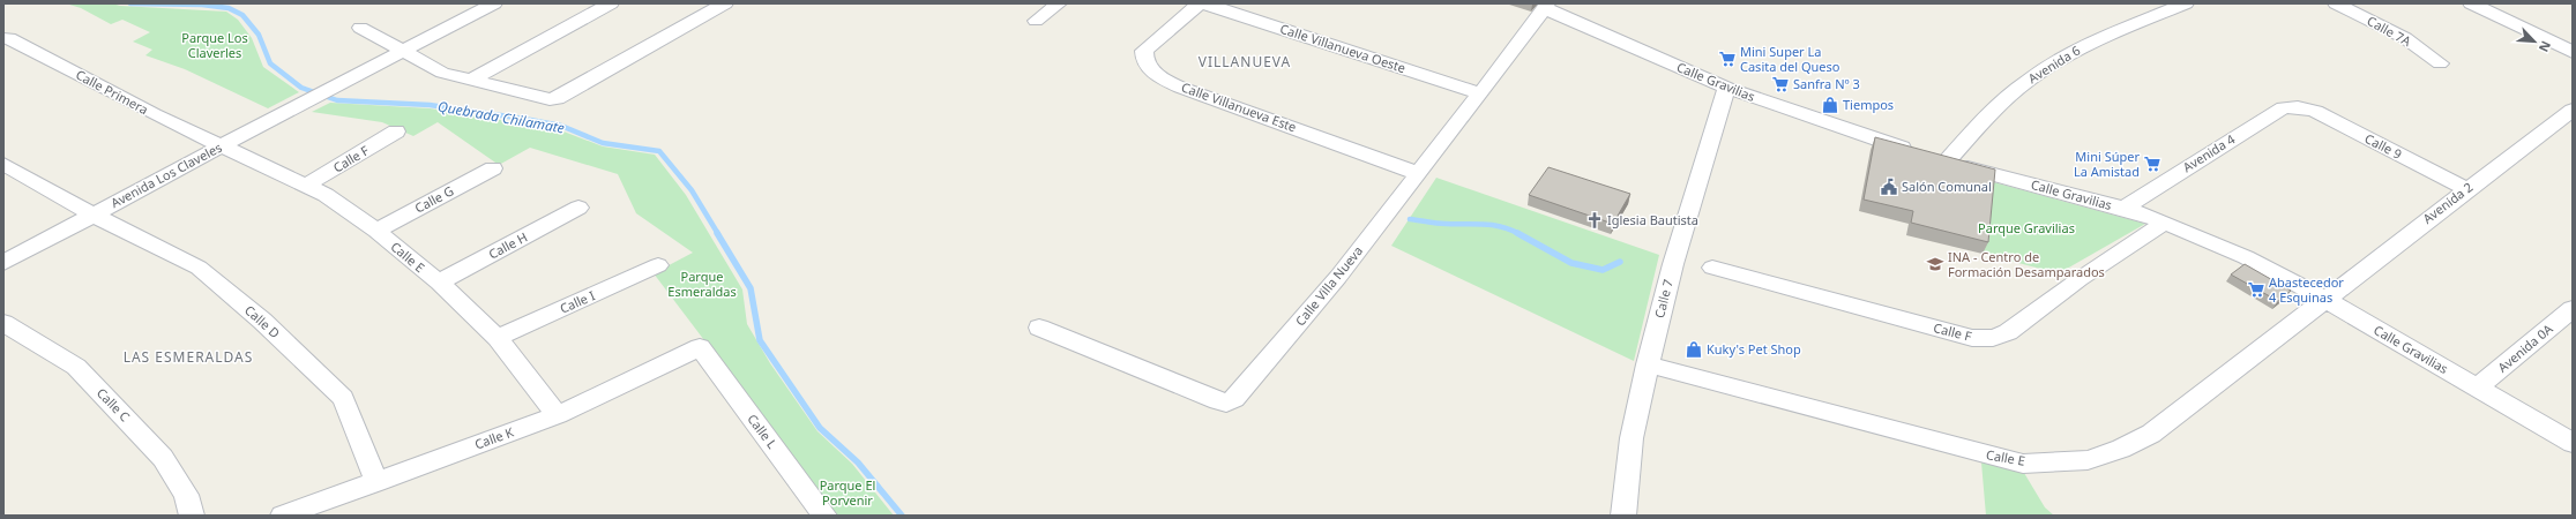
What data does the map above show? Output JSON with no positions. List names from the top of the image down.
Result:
{
  "streets": {
    "street": [
      "Calle 7A",
      "Calle Villanueva Oeste",
      "Avenida 6",
      "Calle Gravilias",
      "Calle Primera",
      "Calle Villanueva Este",
      "Calle 9",
      "Avenida 4",
      "Calle F",
      "Avenida Los Claveles",
      "Calle G",
      "Avenida 2",
      "Calle H",
      "Calle E",
      "Calle Villa Nueva",
      "Calle 7",
      "Calle I",
      "Calle D",
      "Avenida 0A",
      "Calle C",
      "Calle L",
      "Calle K"
    ]
  },
  "crossings": [
    ["Calle Villanueva Oeste", "Calle Villa Nueva"],
    ["Avenida 6", "Calle Gravilias"],
    ["Calle Gravilias", "Avenida 4"],
    ["Calle Gravilias", "Calle F"],
    ["Calle Gravilias", "Avenida 2"],
    ["Calle Gravilias", "Calle E"],
    ["Calle Gravilias", "Calle Villa Nueva"],
    ["Calle Gravilias", "Calle 7"],
    ["Calle Gravilias", "Avenida 0A"],
    ["Calle Primera", "Avenida Los Claveles"],
    ["Calle Primera", "Calle E"],
    ["Calle Villanueva Este", "Calle Villa Nueva"],
    ["Calle 9", "Avenida 4"],
    ["Calle 9", "Avenida 2"],
    ["Calle F", "Calle E"],
    ["Avenida Los Claveles", "Calle E"],
    ["Avenida Los Claveles", "Calle D"],
    ["Calle G", "Calle E"],
    ["Avenida 2", "Calle E"],
    ["Calle H", "Calle E"],
    ["Calle E", "Calle 7"],
    ["Calle E", "Calle I"],
    ["Calle E", "Calle K"],
    ["Calle D", "Calle K"],
    ["Calle L", "Calle K"]
  ],
  "districts": ["VILLANUEVA", "LAS ESMERALDAS"],
  "water": ["Quebrada Chilamate"],
  "parks": [
    "Parque Los Claverles",
    "Parque Gravilias",
    "Parque Esmeraldas",
    "Parque El Porvenir"
  ],
  "places": {
    "supermarket": [
      "Mini Super La Casita del Queso",
      "Sanfra Nº 3",
      "Mini Súper La Amistad",
      "Abastecedor 4 Esquinas"
    ],
    "shop": ["Tiempos", "Kuky's Pet Shop"],
    "public building": ["Salón Comunal"],
    "church": ["Iglesia Bautista"],
    "school or university": ["INA - Centro de Formación Desamparados"]
  },
  "north": "bottom right"
}
